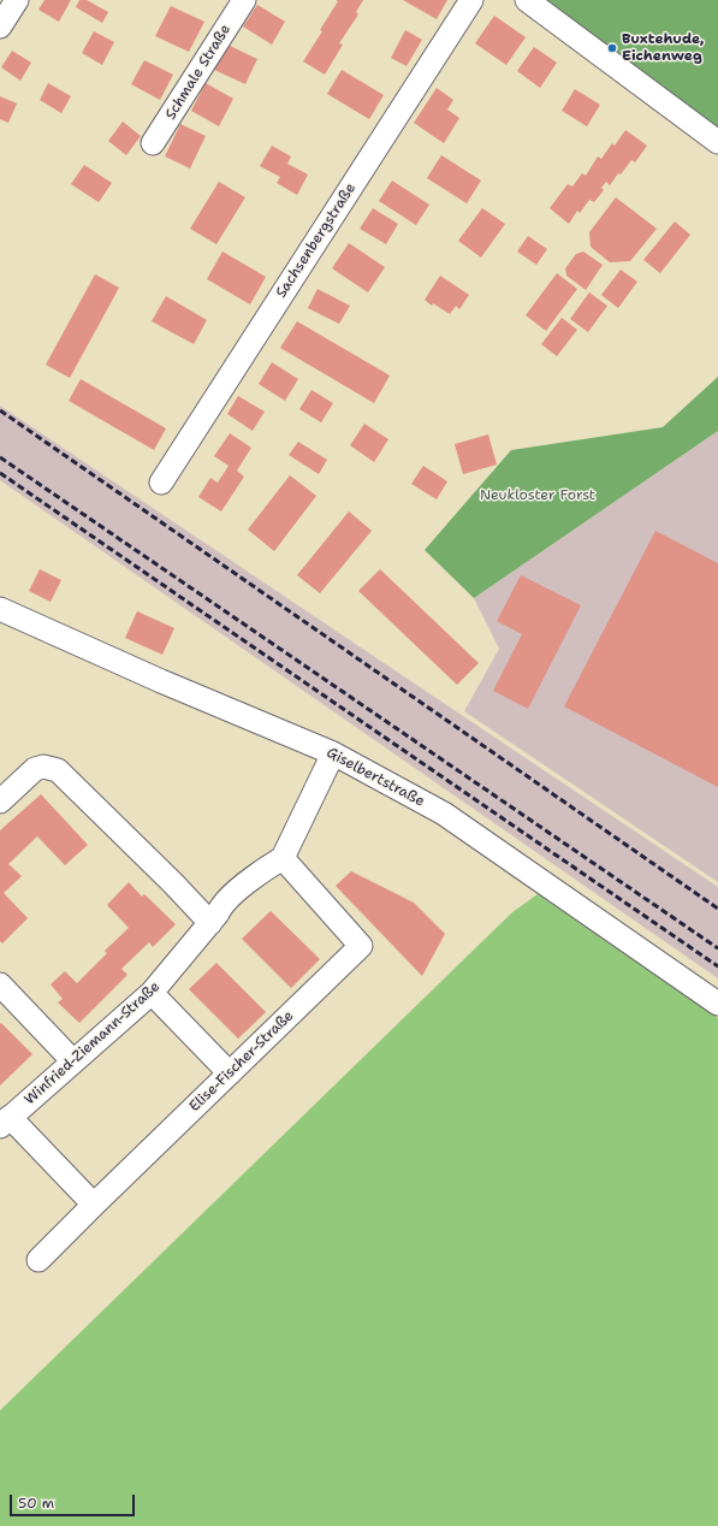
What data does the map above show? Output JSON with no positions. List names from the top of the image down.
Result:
{
  "streets": {
    "street": [
      "Schmale Straße",
      "Sachsenbergstraße",
      "Giselbertstraße",
      "Winfried-Ziemann-Straße",
      "Elise-Fischer-Straße"
    ]
  },
  "crossings": [
    ["Winfried-Ziemann-Straße", "Elise-Fischer-Straße"]
  ],
  "parks": ["Neukloster Forst"],
  "places": ["Buxtehude, Eichenweg"],
  "scale_bar": "50 m"
}
